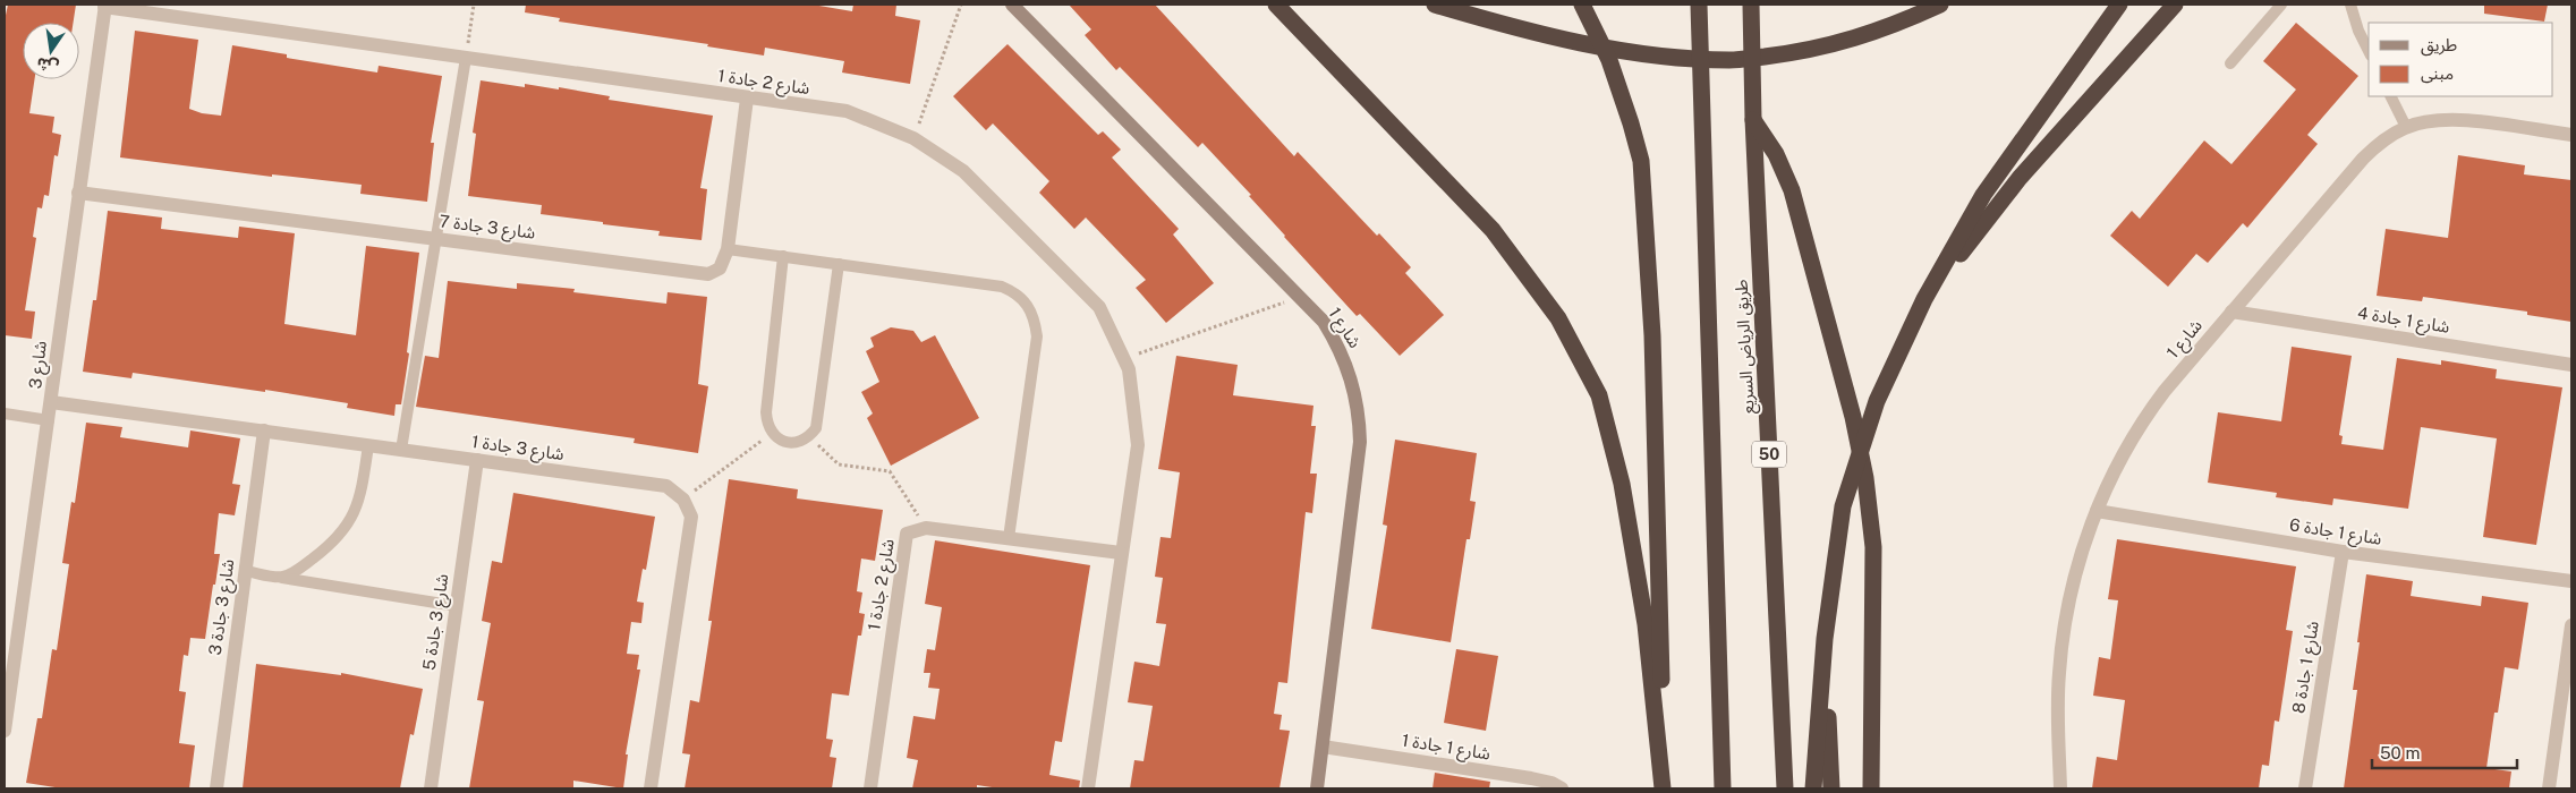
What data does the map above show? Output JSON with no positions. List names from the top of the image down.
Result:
{
  "streets": {
    "highway": ["طريق الرياض السريع", "50"],
    "street": [
      "شارع 2 جادة 1",
      "شارع 3 جادة 7",
      "شارع 1 جادة 4",
      "شارع 1",
      "شارع 3",
      "شارع 3 جادة 1",
      "شارع 1 جادة 6",
      "شارع 3 جادة 3",
      "شارع 3 جادة 5",
      "شارع 1 جادة 8",
      "شارع 1 جادة 1"
    ]
  },
  "crossings": [
    ["شارع 2 جادة 1", "شارع 3 جادة 7"],
    ["شارع 2 جادة 1", "شارع 3"],
    ["شارع 3 جادة 7", "شارع 3"],
    ["شارع 1 جادة 4", "شارع 1"],
    ["شارع 1", "شارع 1 جادة 6"],
    ["شارع 1", "شارع 1 جادة 1"],
    ["شارع 3", "شارع 3 جادة 1"],
    ["شارع 3 جادة 1", "شارع 3 جادة 3"],
    ["شارع 3 جادة 1", "شارع 3 جادة 5"],
    ["شارع 1 جادة 6", "شارع 1 جادة 8"]
  ],
  "legend": ["طريق", "مبنى"],
  "scale_bar": "50 m",
  "north": "bottom"
}
